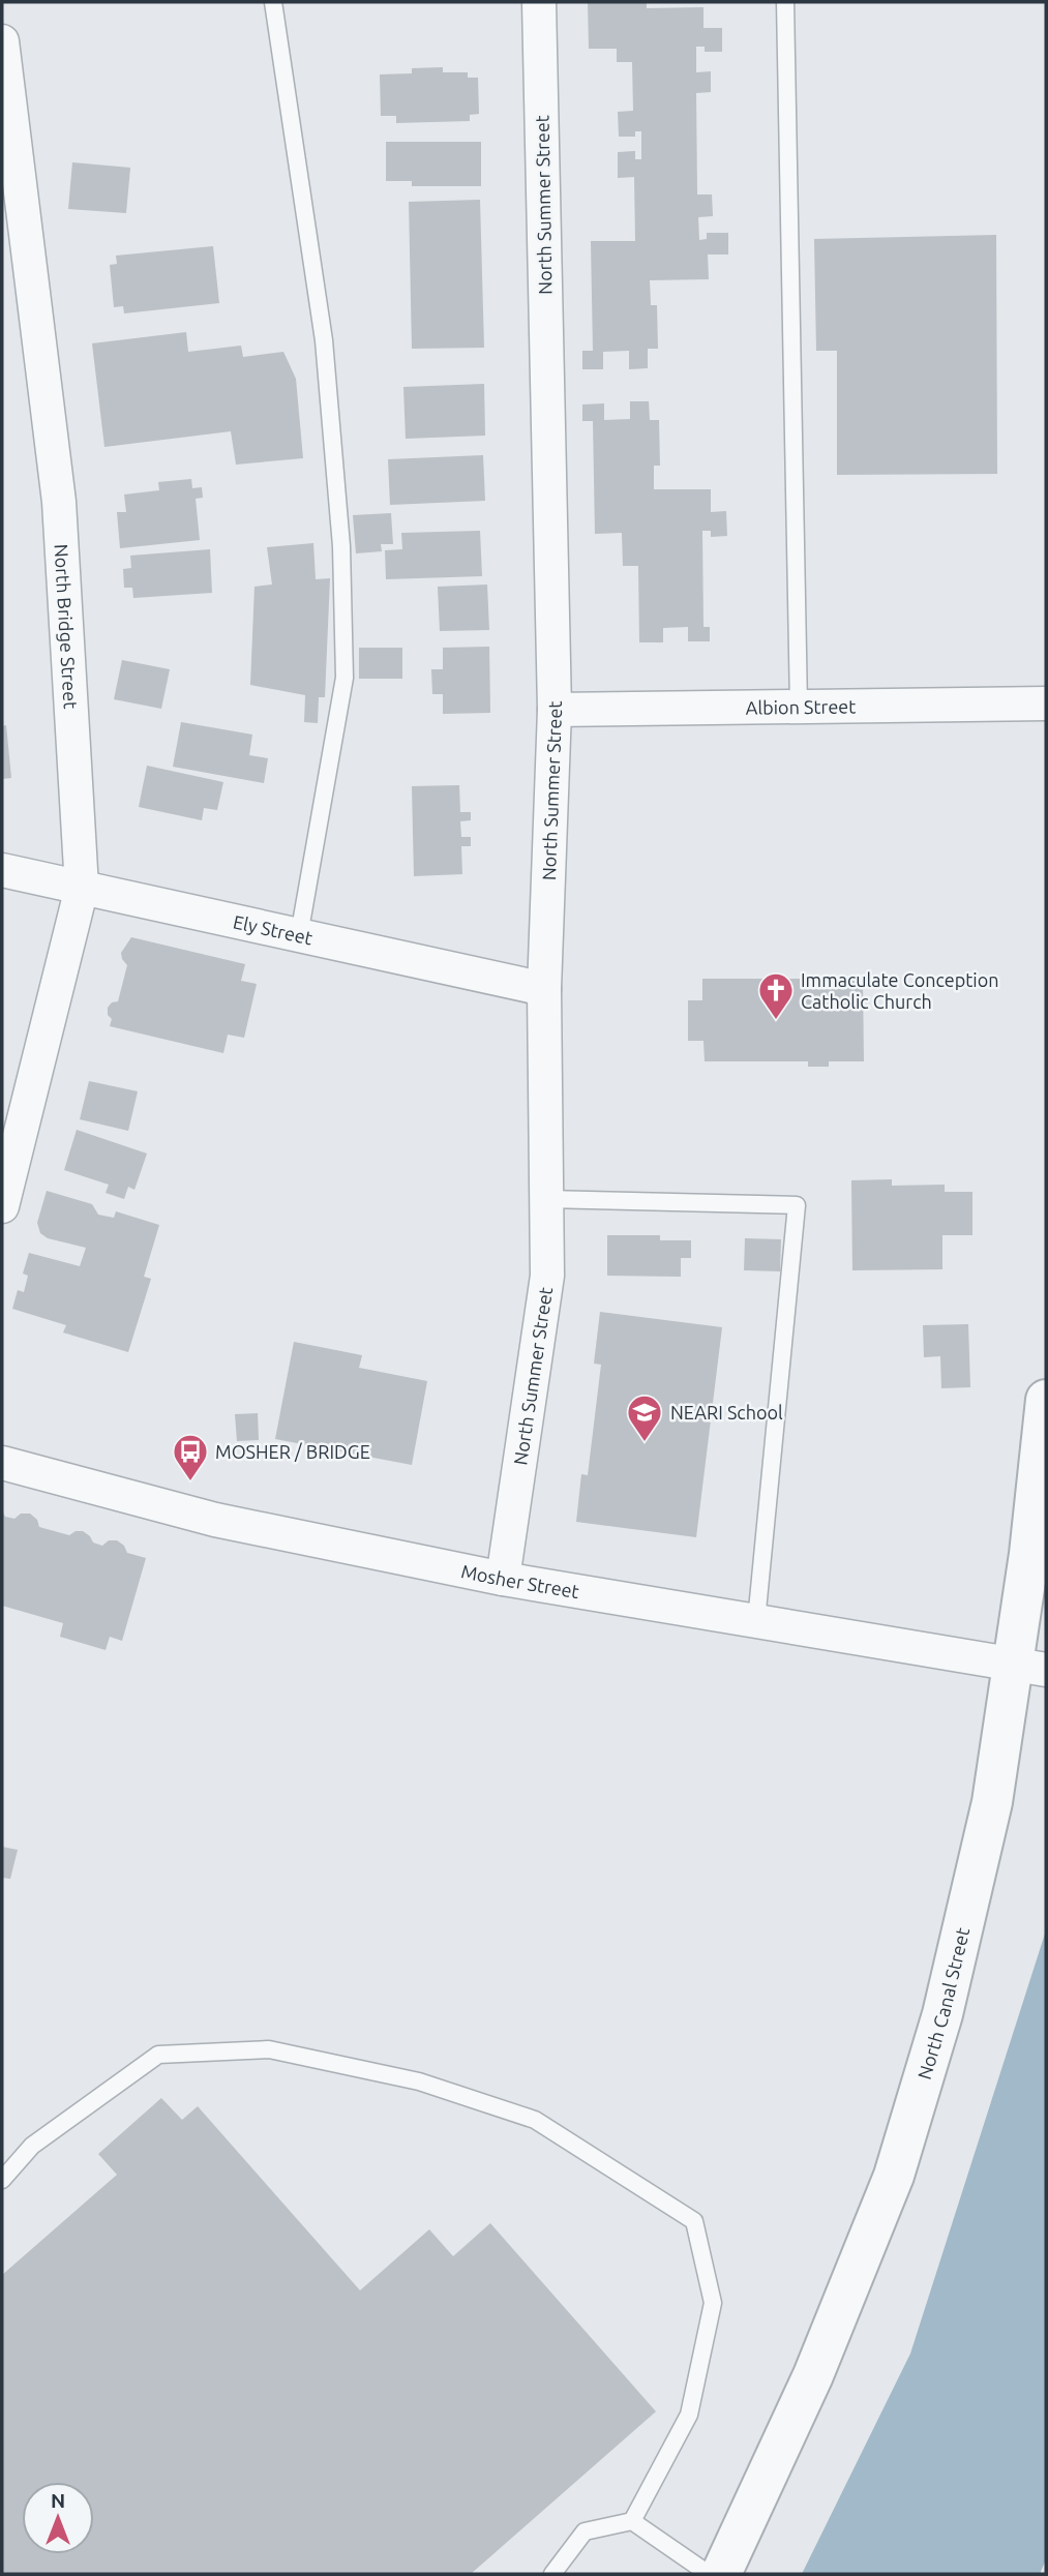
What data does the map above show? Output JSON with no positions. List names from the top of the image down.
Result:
{
  "streets": {
    "street": [
      "North Summer Street",
      "North Bridge Street",
      "Albion Street",
      "Ely Street",
      "Mosher Street",
      "North Canal Street"
    ]
  },
  "crossings": [
    ["North Summer Street", "Albion Street"],
    ["North Summer Street", "Ely Street"],
    ["North Summer Street", "Mosher Street"],
    ["North Bridge Street", "Ely Street"],
    ["Mosher Street", "North Canal Street"]
  ],
  "places": {
    "church": ["Immaculate Conception Catholic Church"],
    "school or university": ["NEARI School"],
    "bus stop": ["MOSHER / BRIDGE"]
  },
  "north": "top"
}
